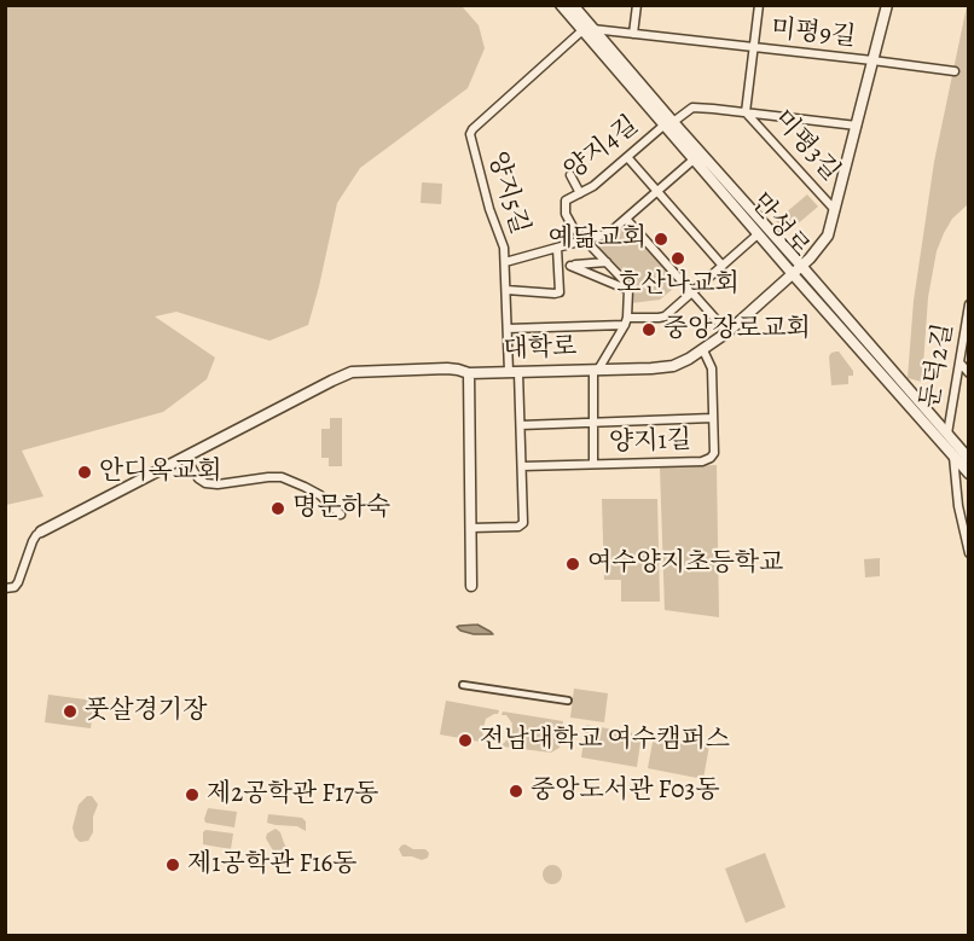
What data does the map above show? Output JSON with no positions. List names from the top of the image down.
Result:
{
  "streets": {
    "street": [
      "미평9길",
      "미평3길",
      "양지4길",
      "양지5길",
      "만성로",
      "대학로",
      "둔덕2길",
      "양지1길"
    ]
  },
  "crossings": [
    ["미평9길", "미평3길"],
    ["미평9길", "양지5길"],
    ["미평9길", "만성로"],
    ["미평3길", "양지4길"],
    ["미평3길", "만성로"],
    ["미평3길", "대학로"],
    ["양지4길", "만성로"],
    ["양지5길", "만성로"],
    ["양지5길", "대학로"],
    ["만성로", "대학로"],
    ["만성로", "둔덕2길"],
    ["대학로", "양지1길"]
  ],
  "places": [
    "예닮교회",
    "호산나교회",
    "중앙장로교회",
    "안디옥교회",
    "명문하숙",
    "여수양지초등학교",
    "풋살경기장",
    "전남대학교 여수캠퍼스",
    "중앙도서관 F03동",
    "제2공학관 F17동",
    "제1공학관 F16동"
  ]
}
